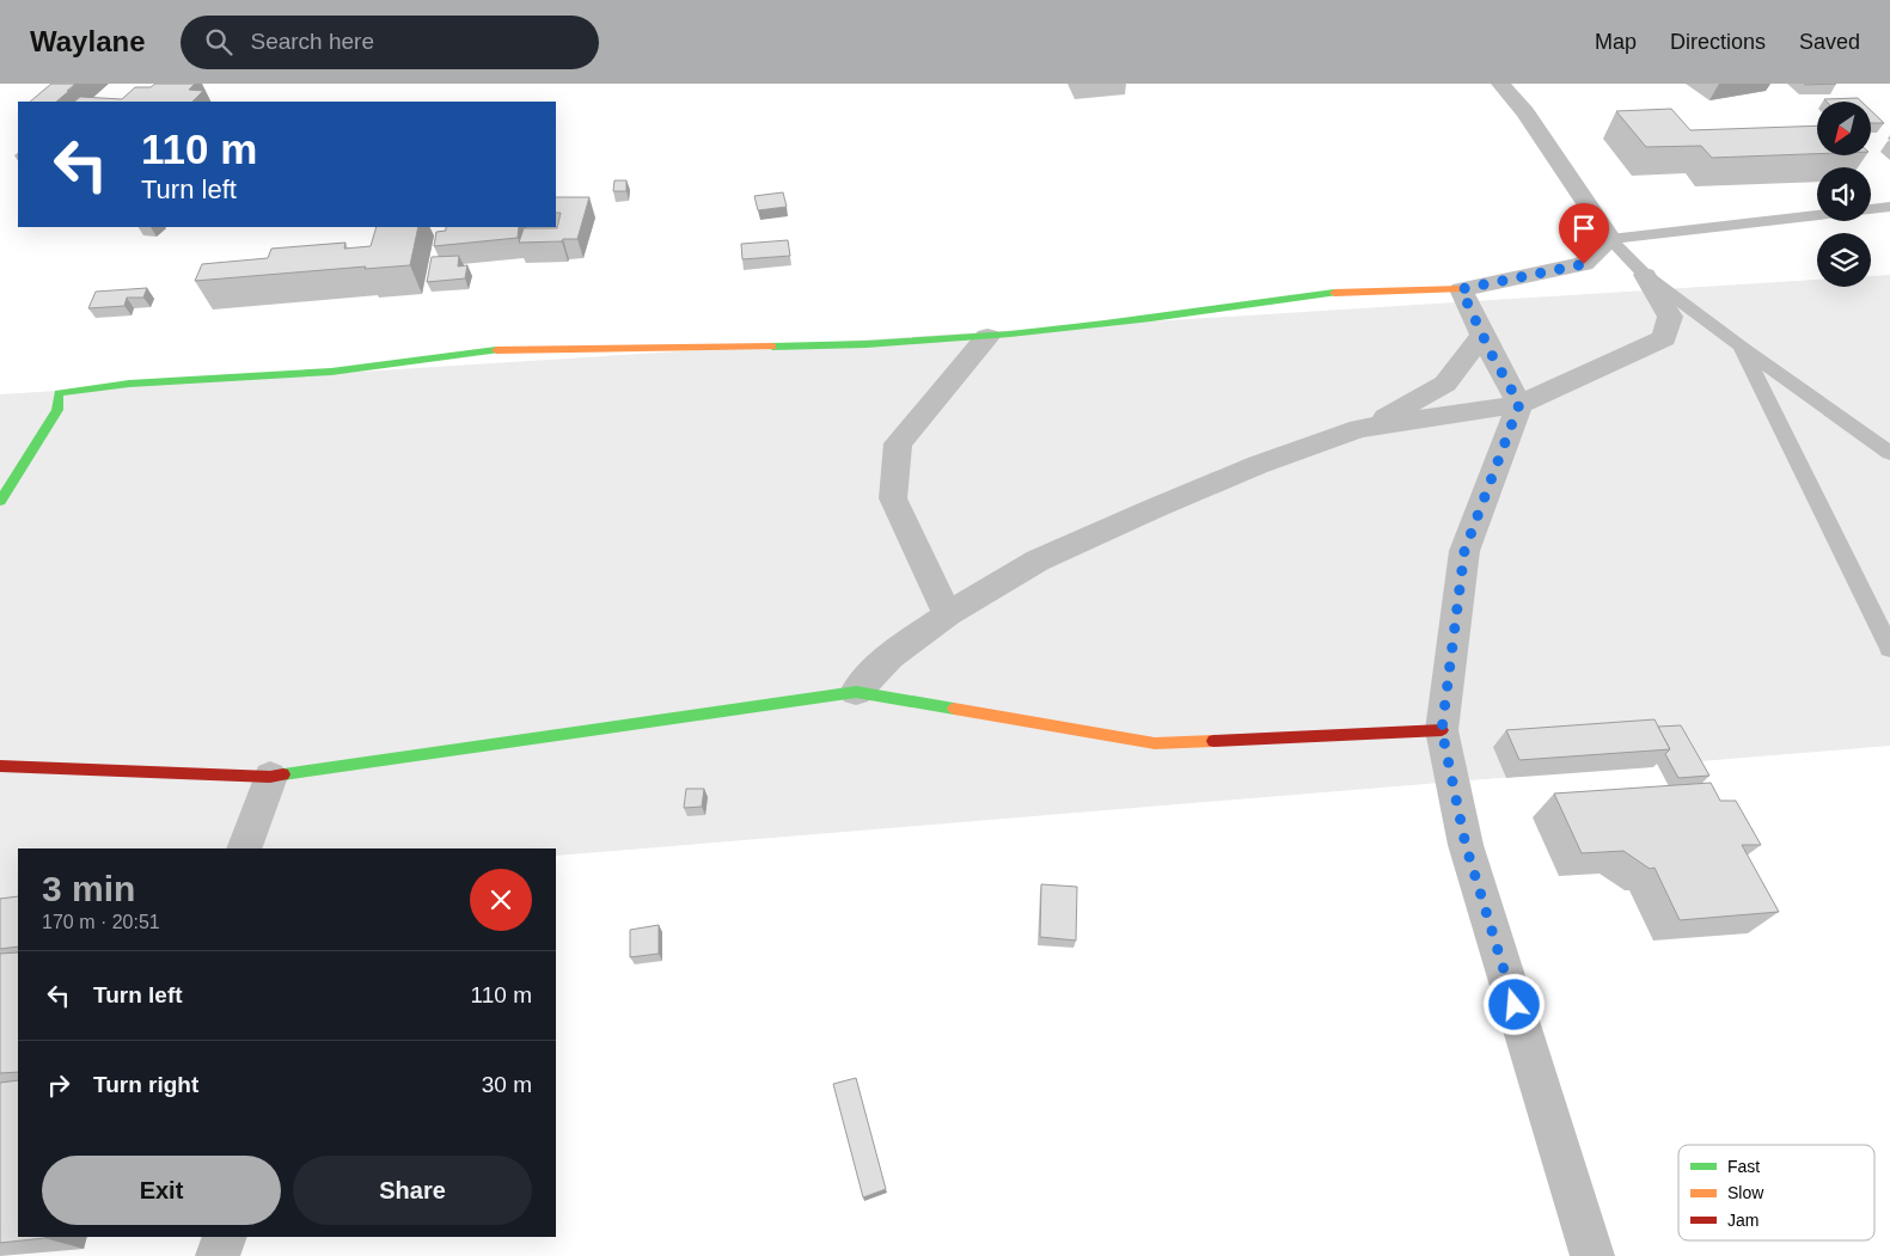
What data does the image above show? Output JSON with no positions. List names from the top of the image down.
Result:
{
  "legend": ["Fast", "Slow", "Jam"],
  "north": "bottom left",
  "page": {
    "header": "Waylane",
    "search": "Search here",
    "nav": ["Map", "Directions", "Saved"],
    "turn": ["110 m", "Turn left"],
    "heading": ["3 min", "170 m · 20:51"],
    "list": [
      {
        "name": "Turn left",
        "value": "110 m"
      },
      {
        "name": "Turn right",
        "value": "30 m"
      }
    ],
    "buttons": ["Exit", "Share"]
  }
}
